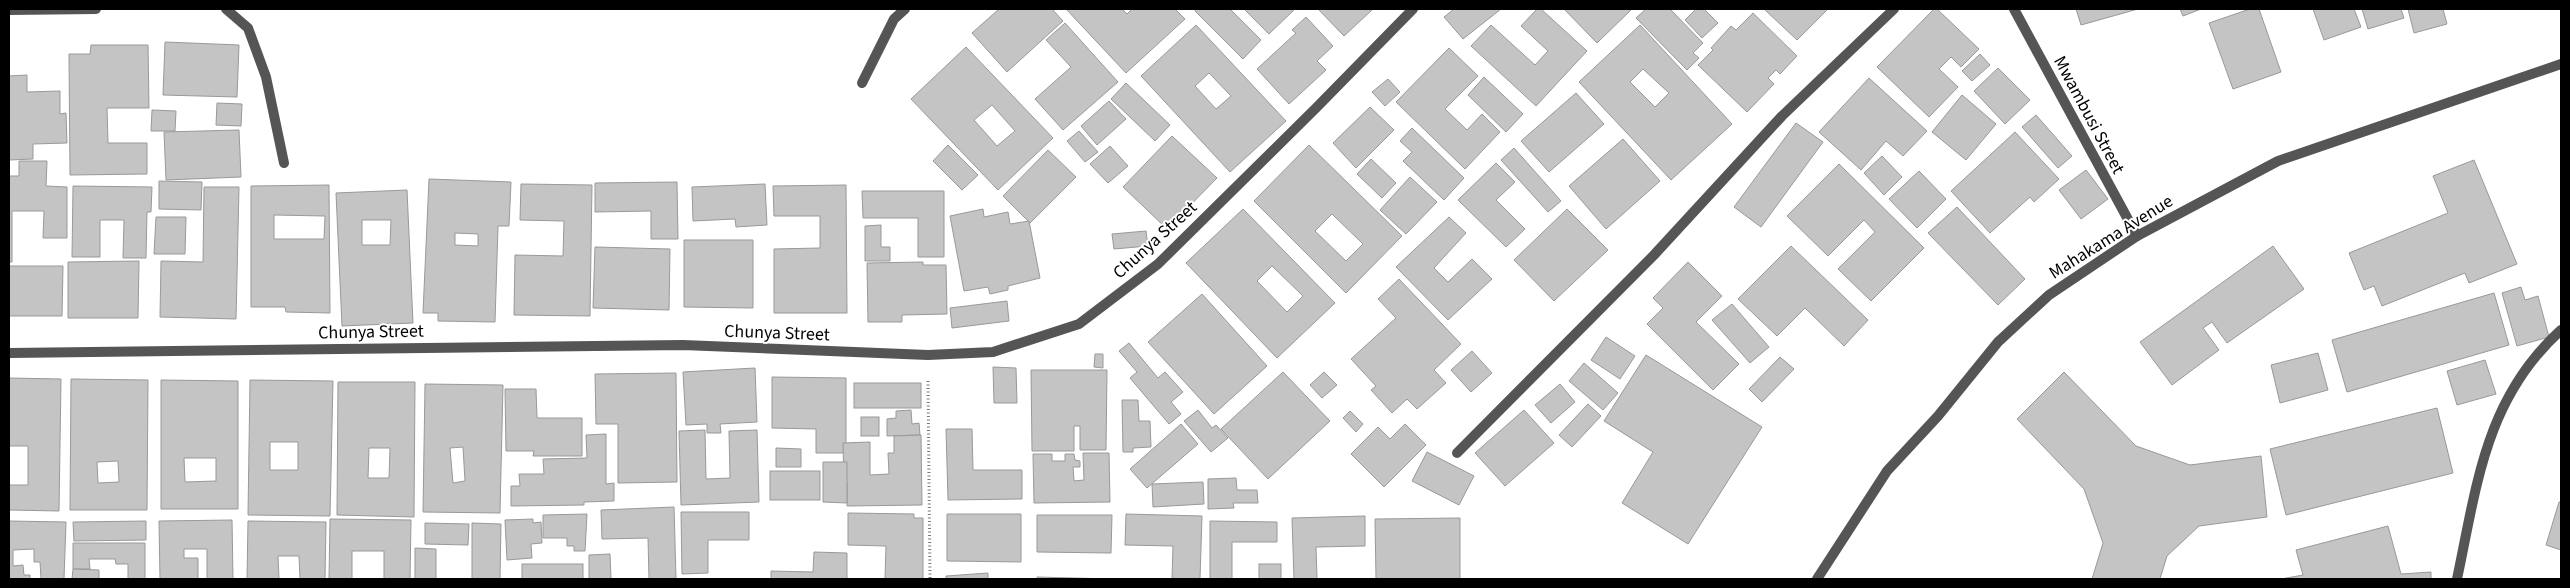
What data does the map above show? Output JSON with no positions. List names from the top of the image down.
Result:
{
  "streets": {
    "street": ["Mwambusi Street", "Mahakama Avenue", "Chunya Street"]
  },
  "crossings": [
    ["Mwambusi Street", "Mahakama Avenue"]
  ]
}
